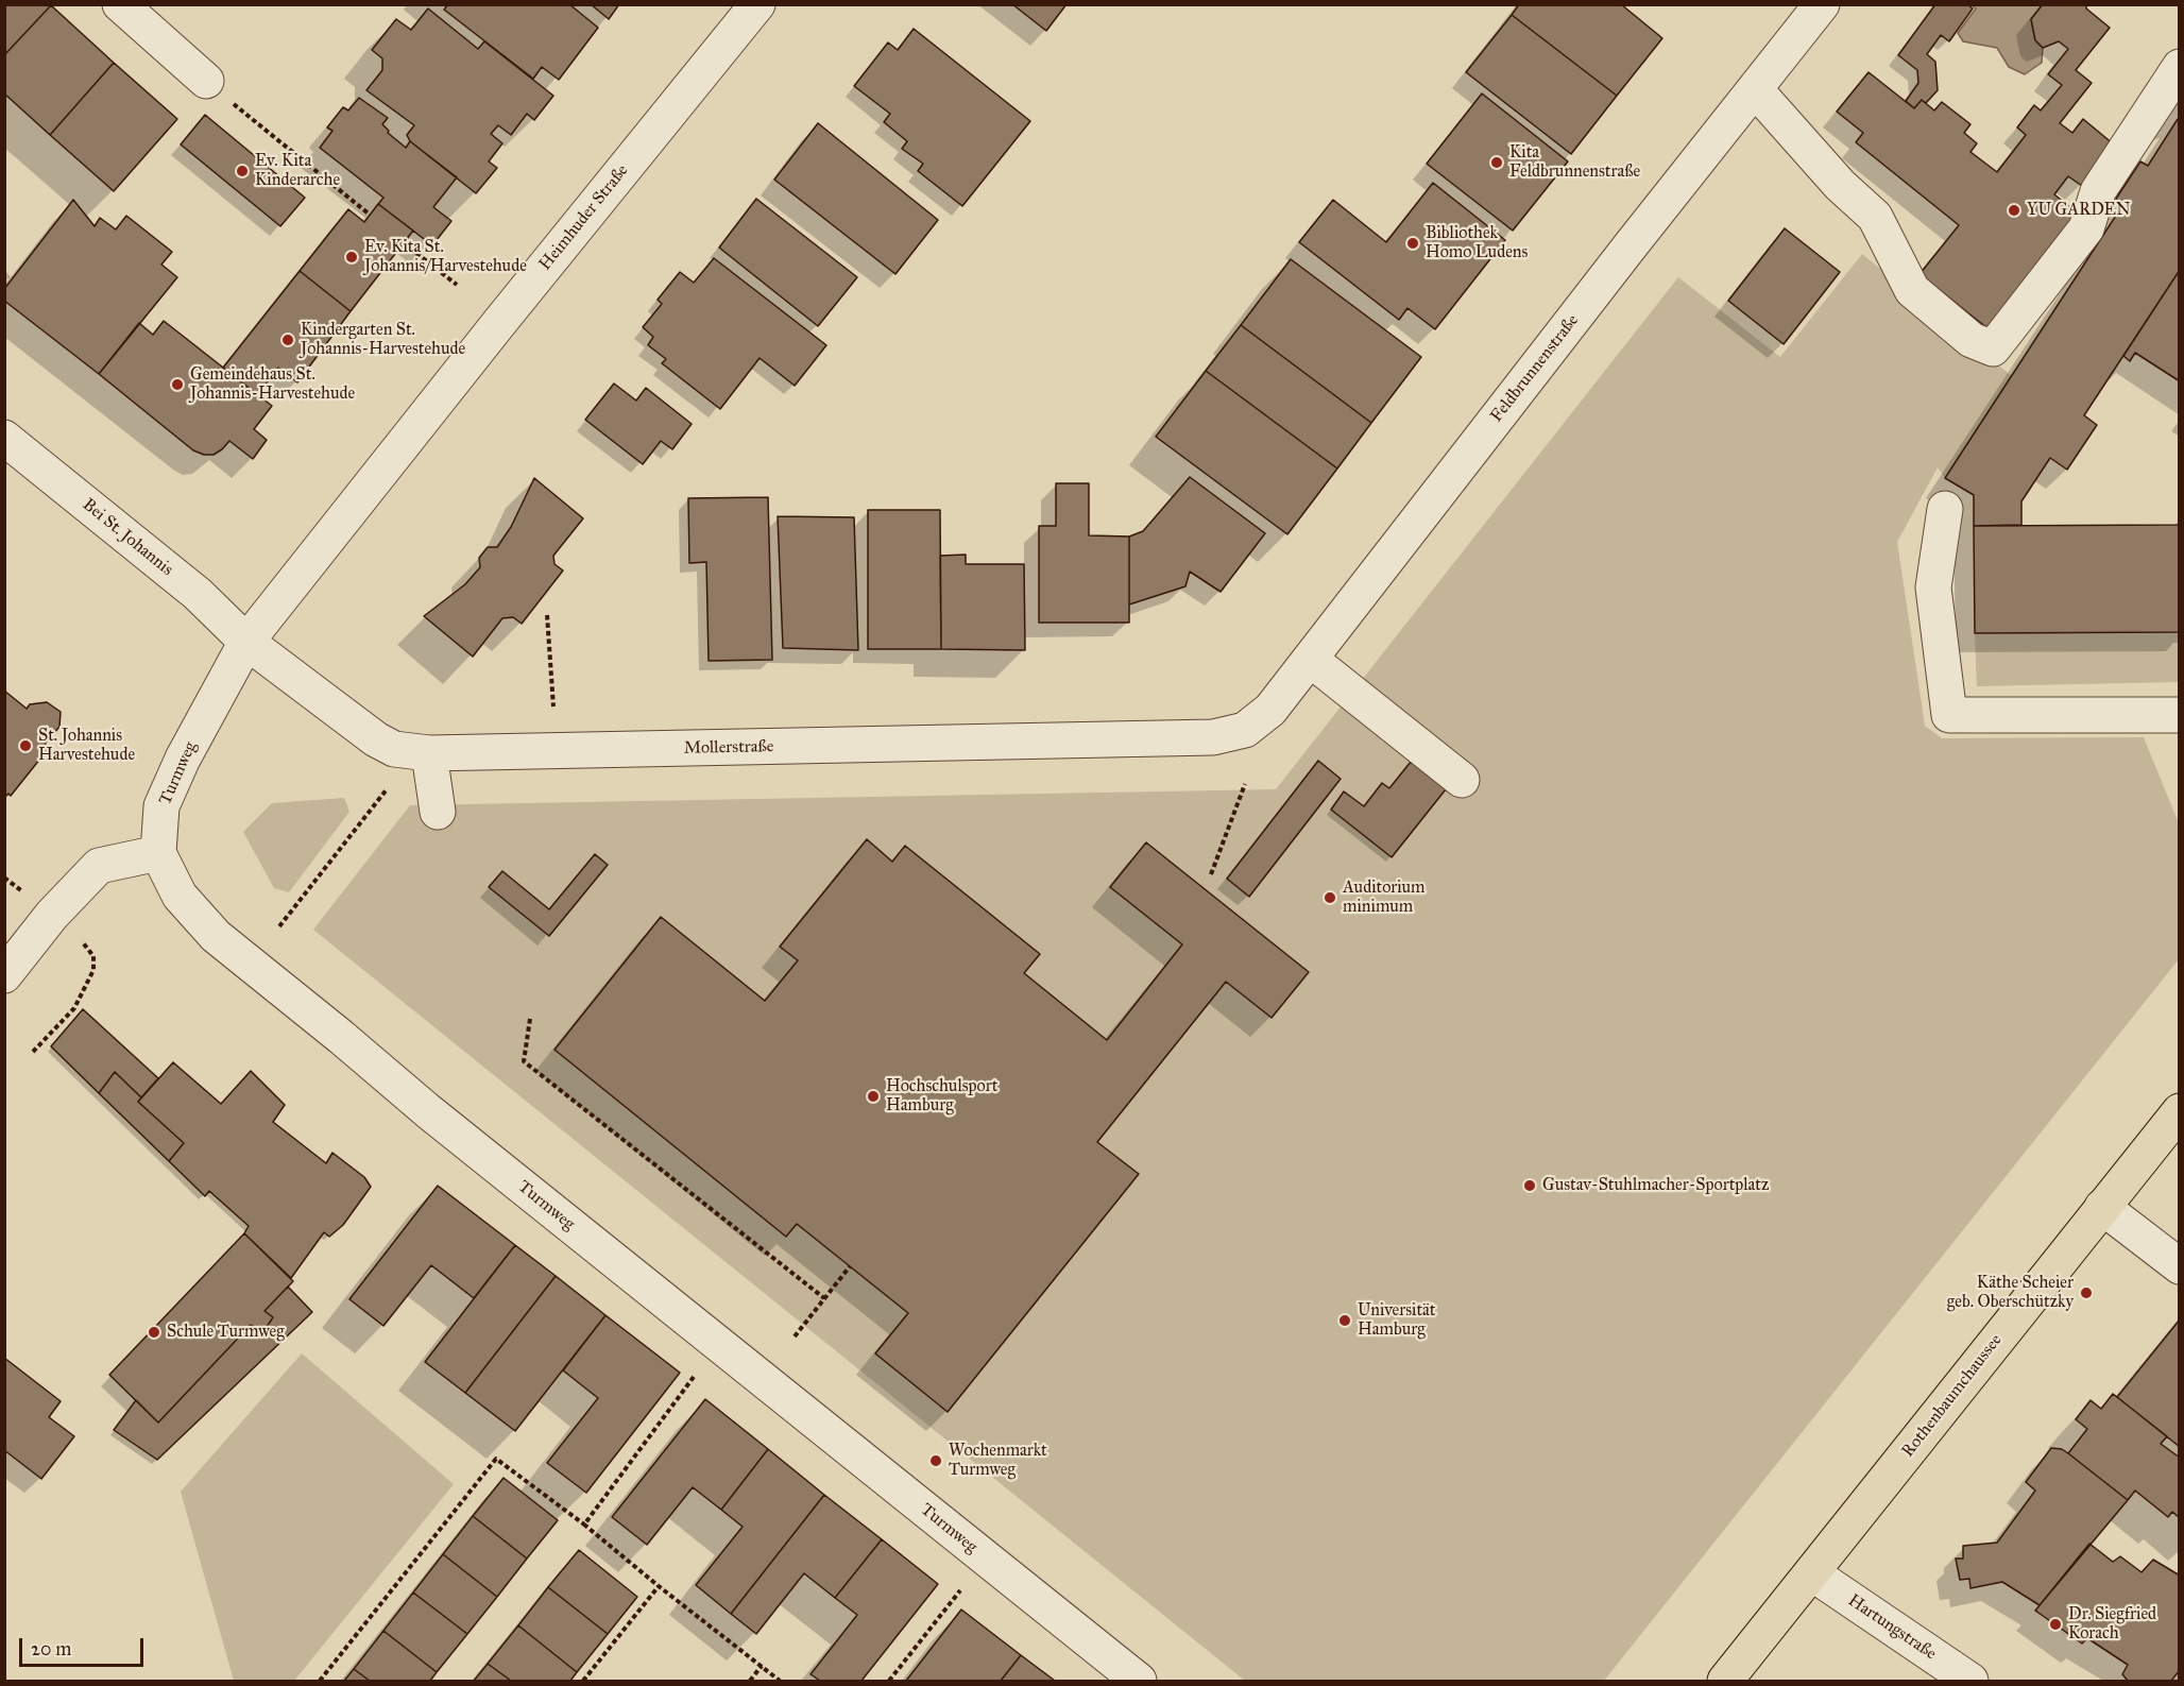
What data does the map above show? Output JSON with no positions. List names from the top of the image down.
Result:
{
  "streets": {
    "main road": ["Rothenbaumchaussee"],
    "street": [
      "Heimhuder Straße",
      "Feldbrunnenstraße",
      "Bei St. Johannis",
      "Mollerstraße",
      "Turmweg",
      "Hartungstraße"
    ]
  },
  "crossings": [
    ["Heimhuder Straße", "Bei St. Johannis"],
    ["Heimhuder Straße", "Mollerstraße"],
    ["Heimhuder Straße", "Turmweg"],
    ["Feldbrunnenstraße", "Mollerstraße"],
    ["Bei St. Johannis", "Mollerstraße"],
    ["Bei St. Johannis", "Turmweg"],
    ["Mollerstraße", "Turmweg"],
    ["Rothenbaumchaussee", "Hartungstraße"]
  ],
  "places": [
    "Kita Feldbrunnenstraße",
    "Ev. Kita Kinderarche",
    "YU GARDEN",
    "Bibliothek Homo Ludens",
    "Ev. Kita St. Johannis/Harvestehude",
    "Kindergarten St. Johannis-Harvestehude",
    "Gemeindehaus St. Johannis-Harvestehude",
    "St. Johannis Harvestehude",
    "Auditorium minimum",
    "Hochschulsport Hamburg",
    "Gustav-Stuhlmacher-Sportplatz",
    "Käthe Scheier geb. Oberschützky",
    "Universität Hamburg",
    "Schule Turmweg",
    "Wochenmarkt Turmweg",
    "Dr. Siegfried Korach"
  ],
  "scale_bar": "20 m"
}
